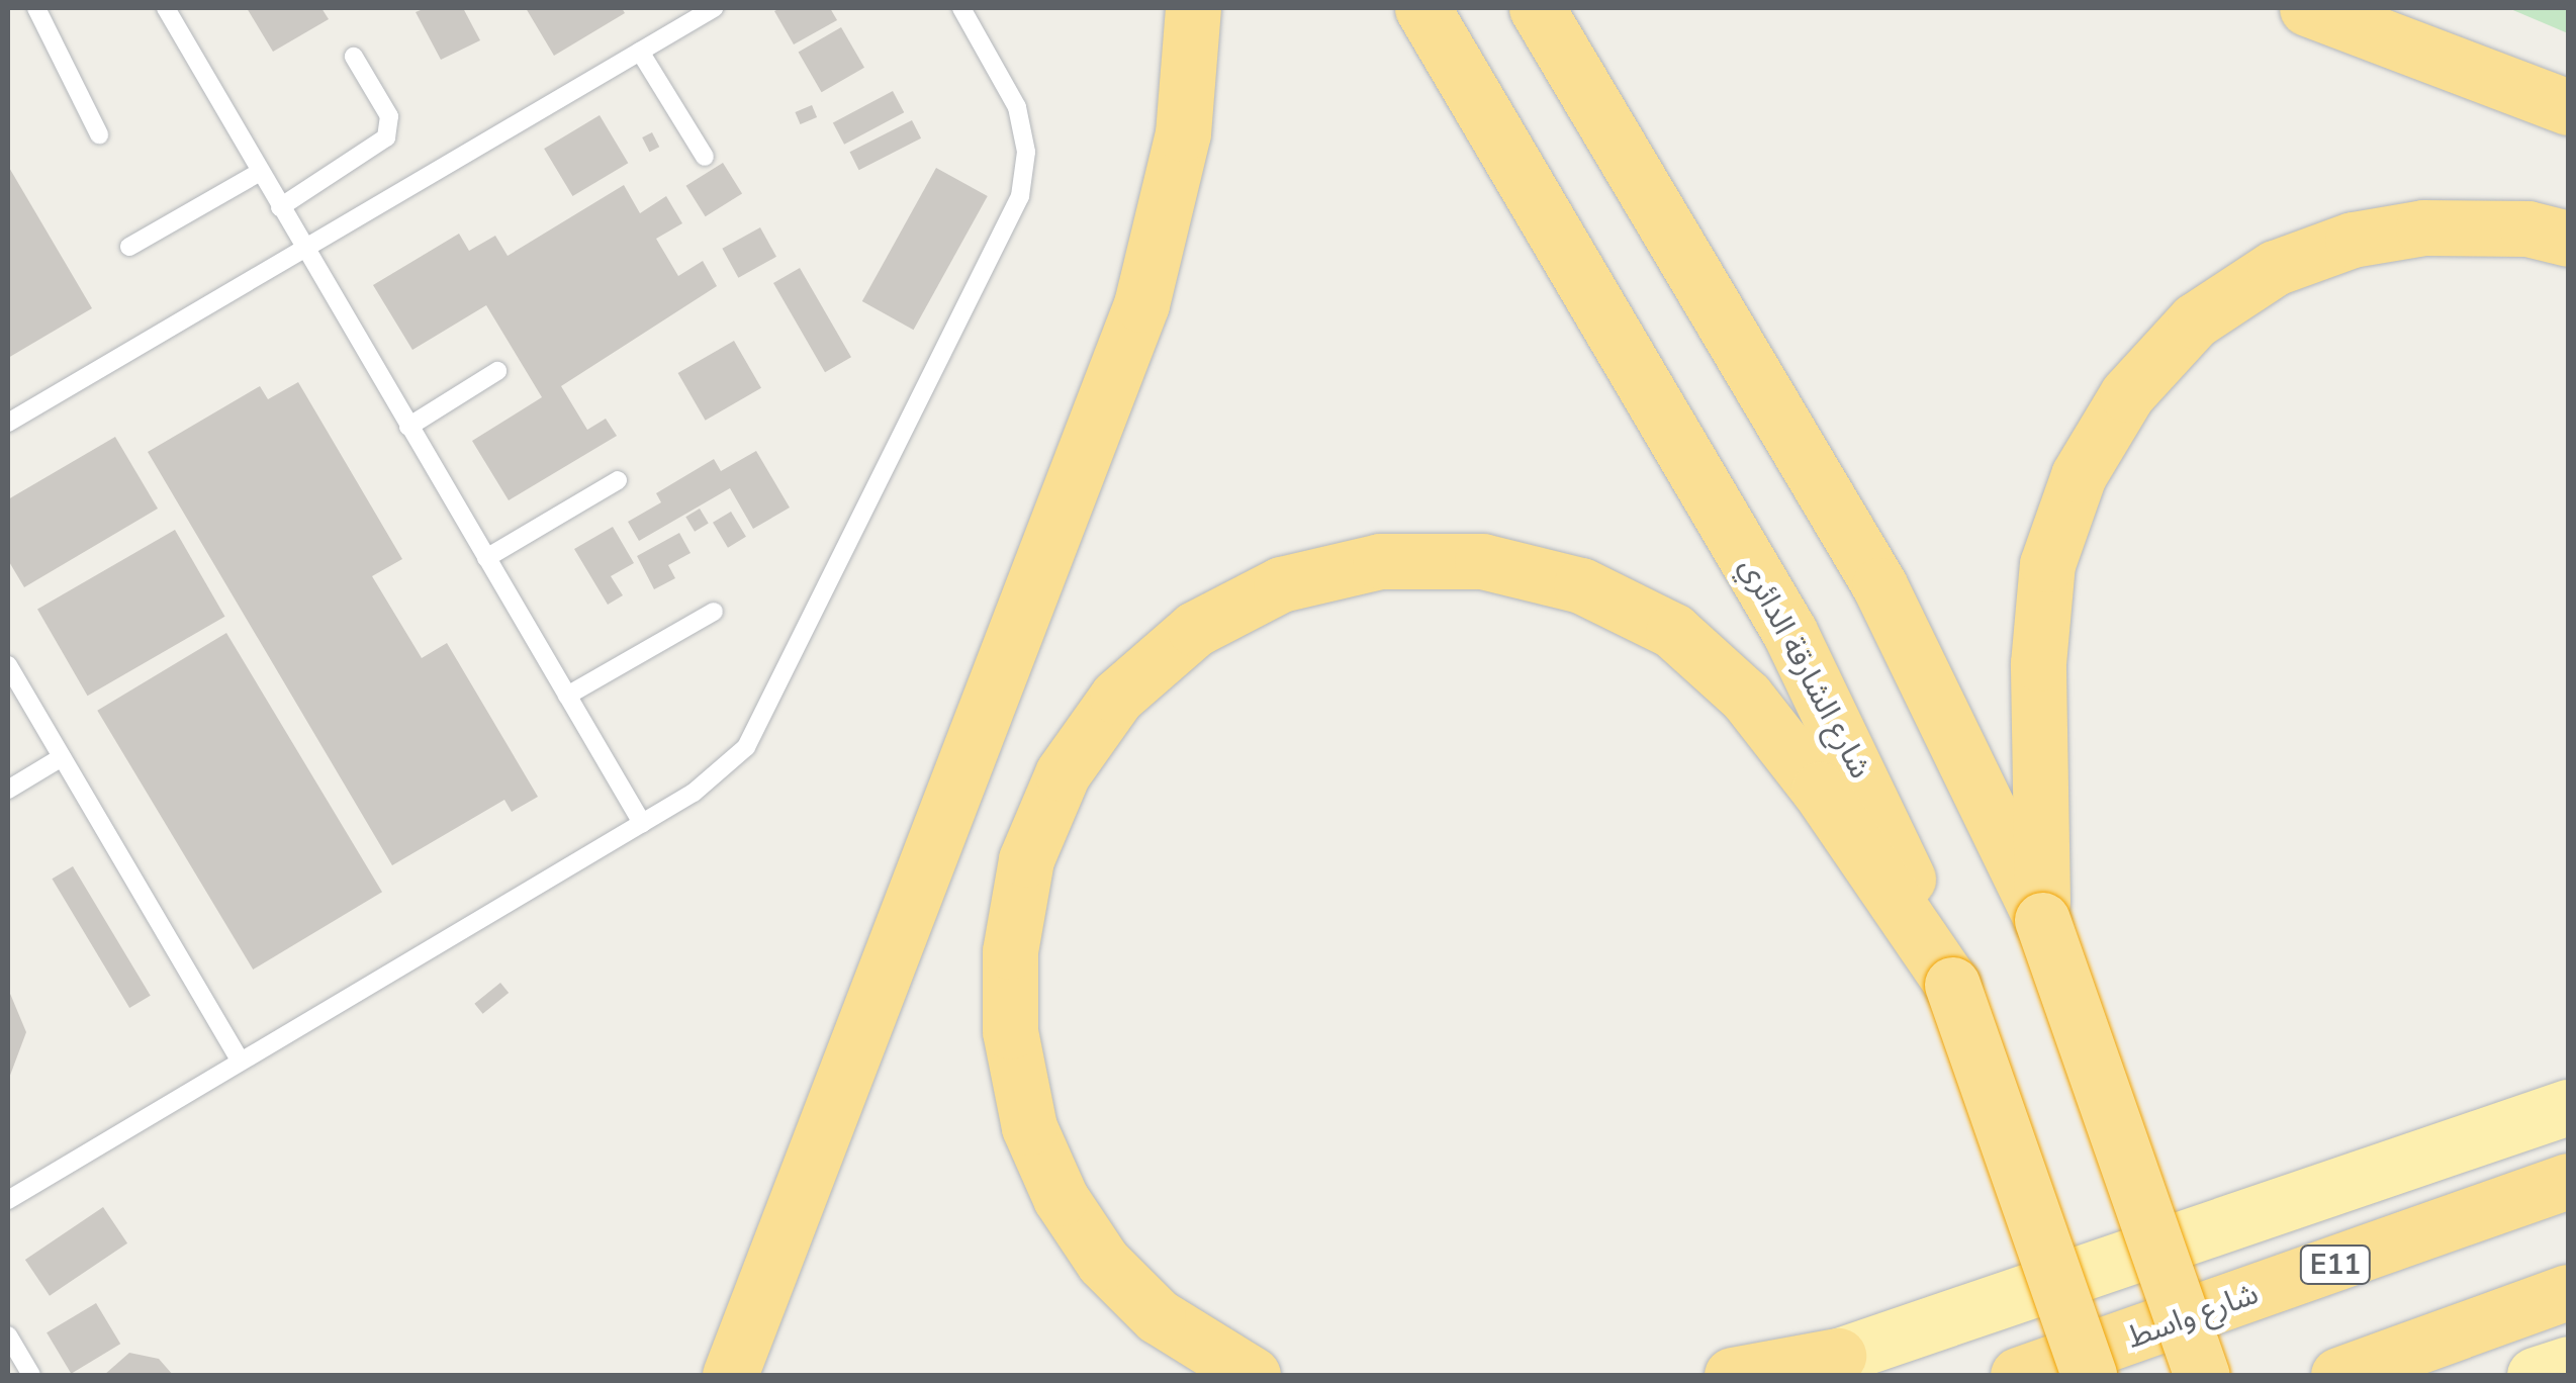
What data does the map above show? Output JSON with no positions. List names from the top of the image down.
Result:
{
  "streets": {
    "highway": ["شارع الشارقة الدائري", "E11", "شارع واسط"]
  },
  "crossings": [
    ["شارع الشارقة الدائري", "E11"],
    ["شارع الشارقة الدائري", "شارع واسط"],
    ["E11", "شارع واسط"]
  ]
}
